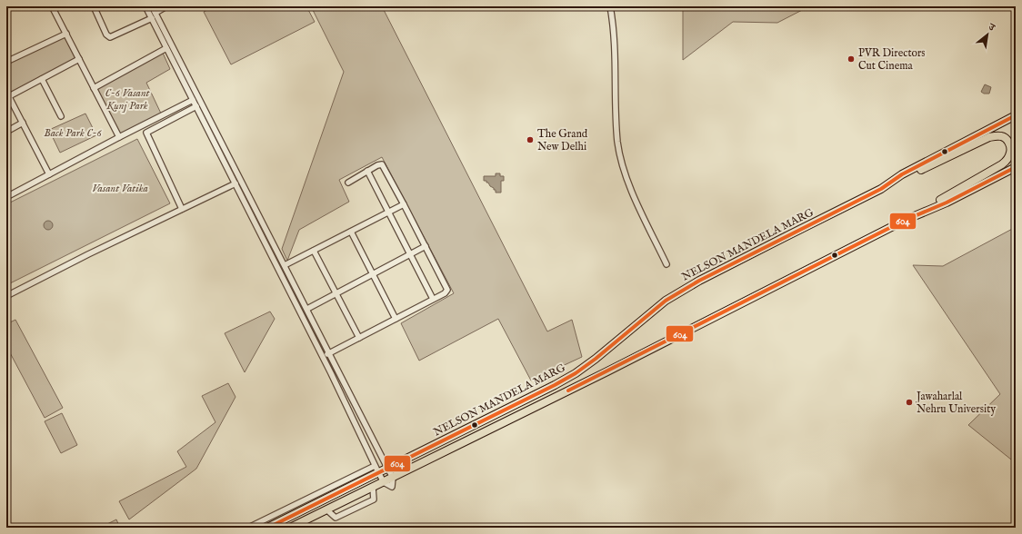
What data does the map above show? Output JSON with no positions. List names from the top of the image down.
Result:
{
  "streets": {
    "main road": ["NELSON MANDELA MARG"]
  },
  "parks": ["C-6 Vasant Kunj Park", "Back Park C-6", "Vasant Vatika"],
  "places": ["PVR Directors Cut Cinema", "The Grand New Delhi", "Jawaharlal Nehru University"],
  "lines": ["transit line 604"],
  "north": "top right"
}
